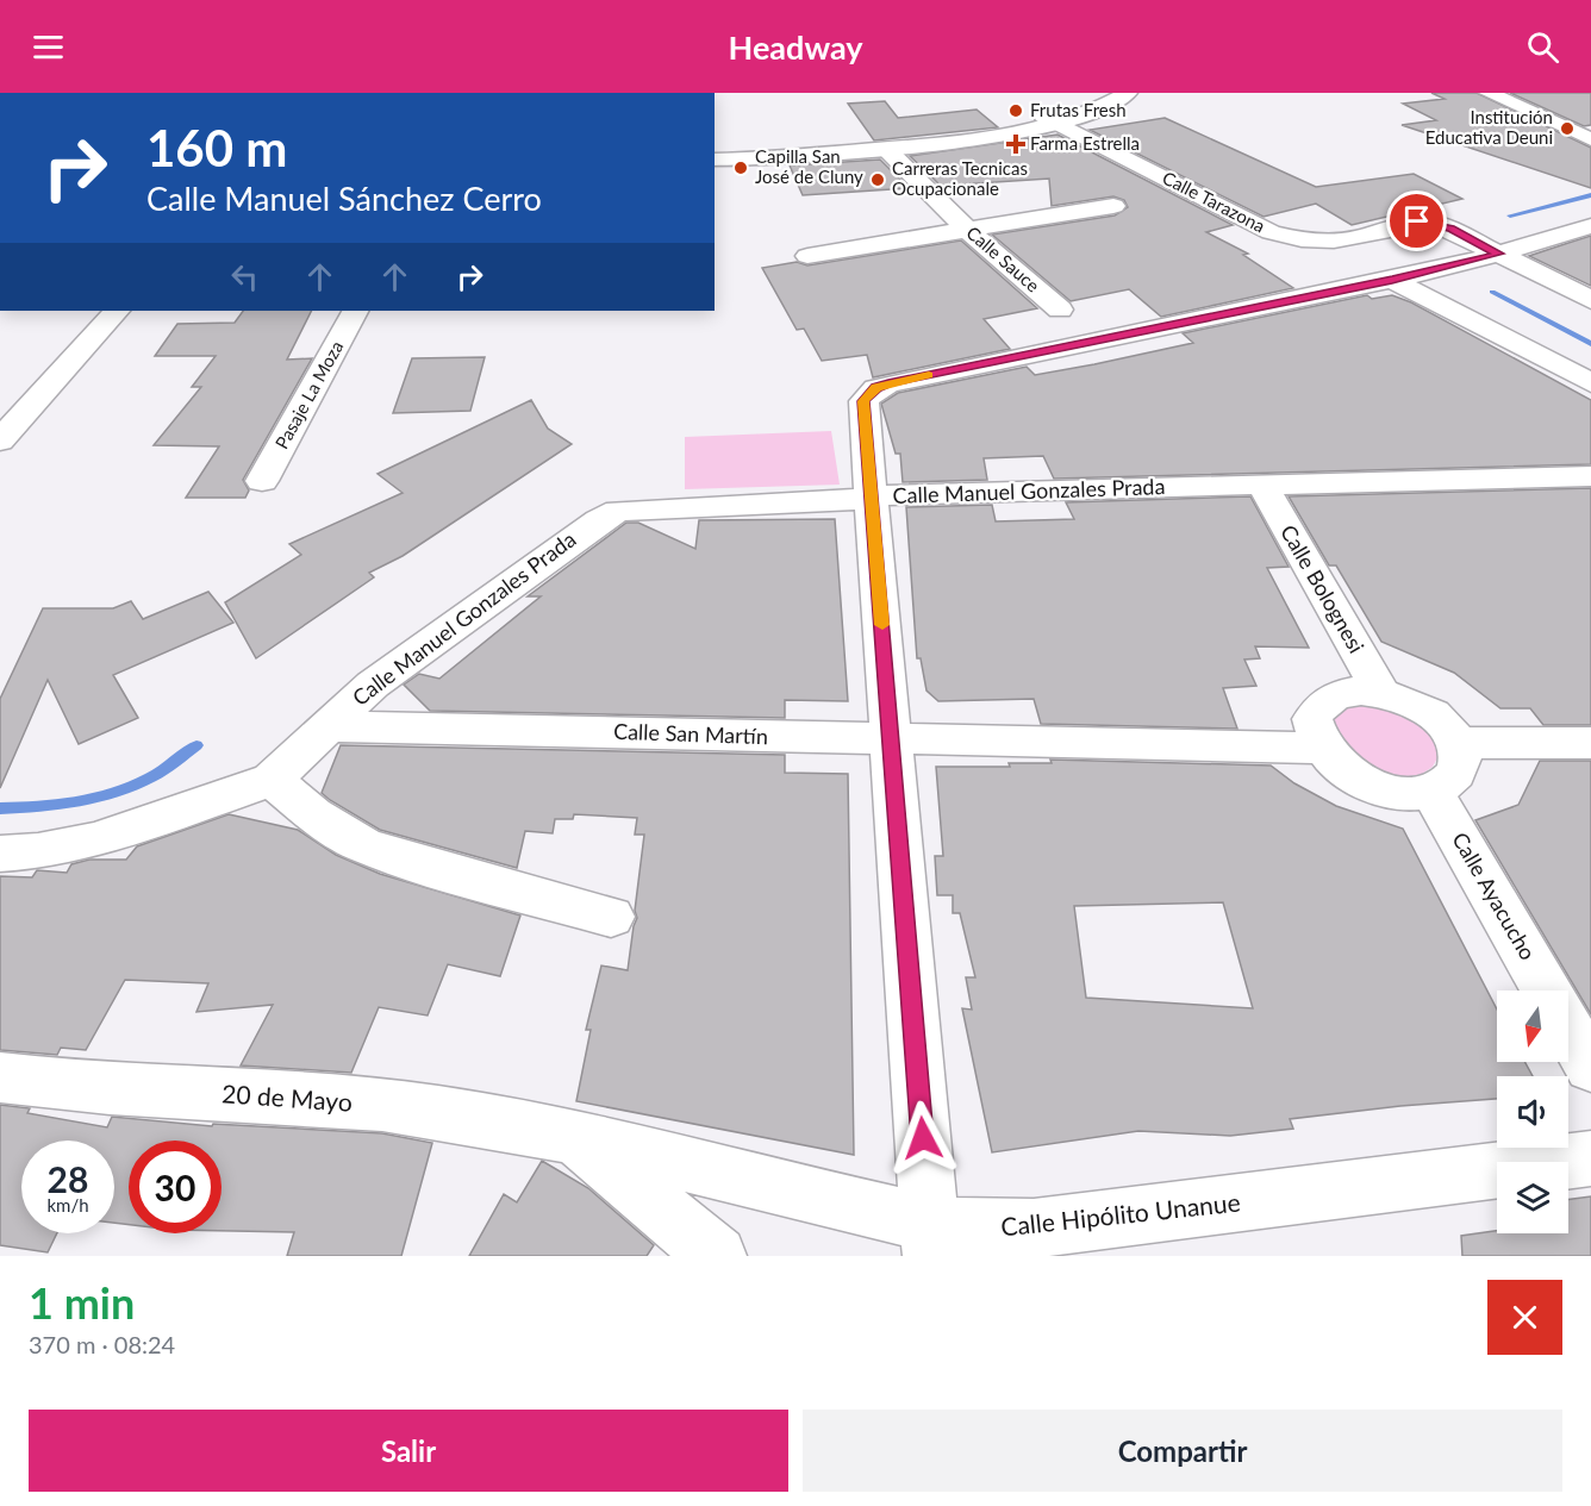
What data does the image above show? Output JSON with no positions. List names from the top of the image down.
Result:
{
  "streets": {
    "main road": [
      "Calle Tarazona",
      "Calle Sauce",
      "Pasaje La Moza",
      "Calle Manuel Gonzales Prada",
      "Calle Bolognesi",
      "Calle San Martín",
      "Calle Ayacucho",
      "20 de Mayo",
      "Calle Hipólito Unanue"
    ]
  },
  "crossings": [
    ["Calle Manuel Gonzales Prada", "Calle Bolognesi"],
    ["Calle Manuel Gonzales Prada", "Calle San Martín"],
    ["Calle Bolognesi", "Calle San Martín"],
    ["Calle Bolognesi", "Calle Ayacucho"],
    ["Calle San Martín", "Calle Ayacucho"],
    ["20 de Mayo", "Calle Hipólito Unanue"]
  ],
  "places": {
    "other": [
      "Frutas Fresh",
      "Institución Educativa Deuni",
      "Capilla San José de Cluny",
      "Carreras Tecnicas Ocupacionale"
    ],
    "health": ["Farma Estrella"]
  },
  "north": "bottom",
  "page": {
    "header": "Headway",
    "turn": ["160 m", "Calle Manuel Sánchez Cerro"],
    "speed": "28 km/h",
    "limit": "30",
    "heading": ["1 min", "370 m · 08:24"],
    "buttons": ["Salir", "Compartir"]
  }
}
